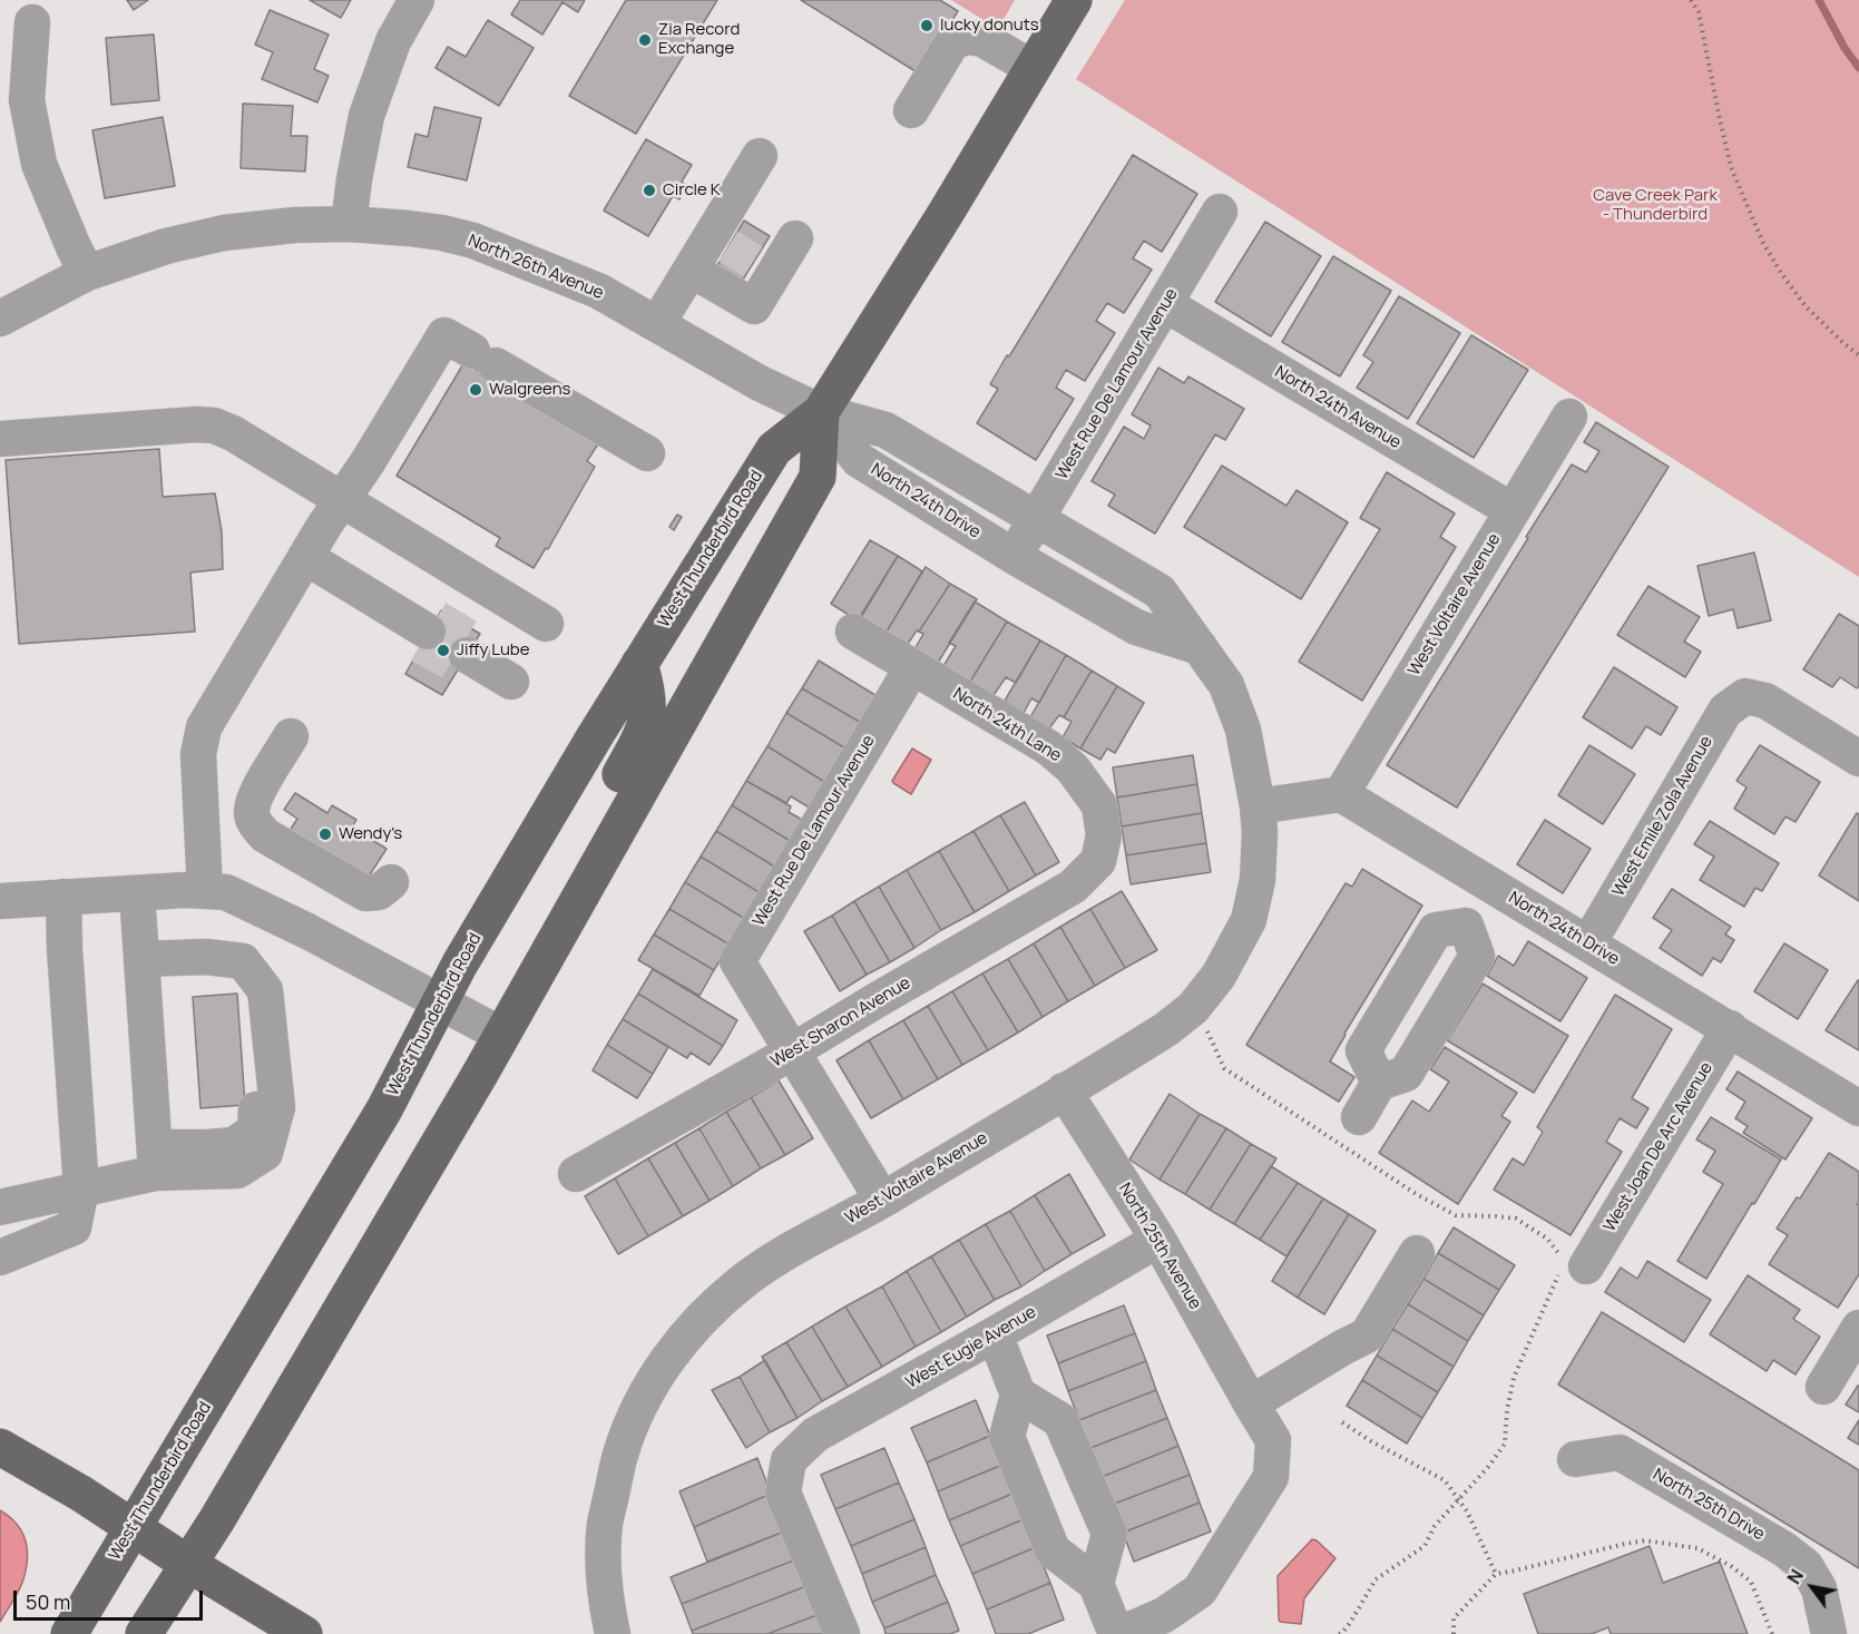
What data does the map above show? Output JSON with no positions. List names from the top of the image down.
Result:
{
  "streets": {
    "main road": ["West Thunderbird Road"],
    "street": [
      "North 26th Avenue",
      "West Rue De Lamour Avenue",
      "North 24th Avenue",
      "North 24th Drive",
      "West Voltaire Avenue",
      "North 24th Lane",
      "West Emile Zola Avenue",
      "West Sharon Avenue",
      "West Joan De Arc Avenue",
      "North 25th Avenue",
      "West Eugie Avenue",
      "North 25th Drive"
    ]
  },
  "crossings": [
    ["North 26th Avenue", "North 24th Drive"],
    ["North 26th Avenue", "West Thunderbird Road"],
    ["West Rue De Lamour Avenue", "North 24th Avenue"],
    ["West Rue De Lamour Avenue", "North 24th Drive"],
    ["West Rue De Lamour Avenue", "North 24th Lane"],
    ["West Rue De Lamour Avenue", "West Sharon Avenue"],
    ["North 24th Avenue", "West Voltaire Avenue"],
    ["North 24th Drive", "West Thunderbird Road"],
    ["North 24th Drive", "West Voltaire Avenue"],
    ["North 24th Drive", "West Emile Zola Avenue"],
    ["North 24th Drive", "West Joan De Arc Avenue"],
    ["West Voltaire Avenue", "North 25th Avenue"],
    ["North 24th Lane", "West Sharon Avenue"],
    ["North 25th Avenue", "West Eugie Avenue"]
  ],
  "parks": ["Cave Creek Park - Thunderbird"],
  "places": [
    "lucky donuts",
    "Zia Record Exchange",
    "Circle K",
    "Walgreens",
    "Jiffy Lube",
    "Wendy's"
  ],
  "scale_bar": "50 m",
  "north": "top left"
}
